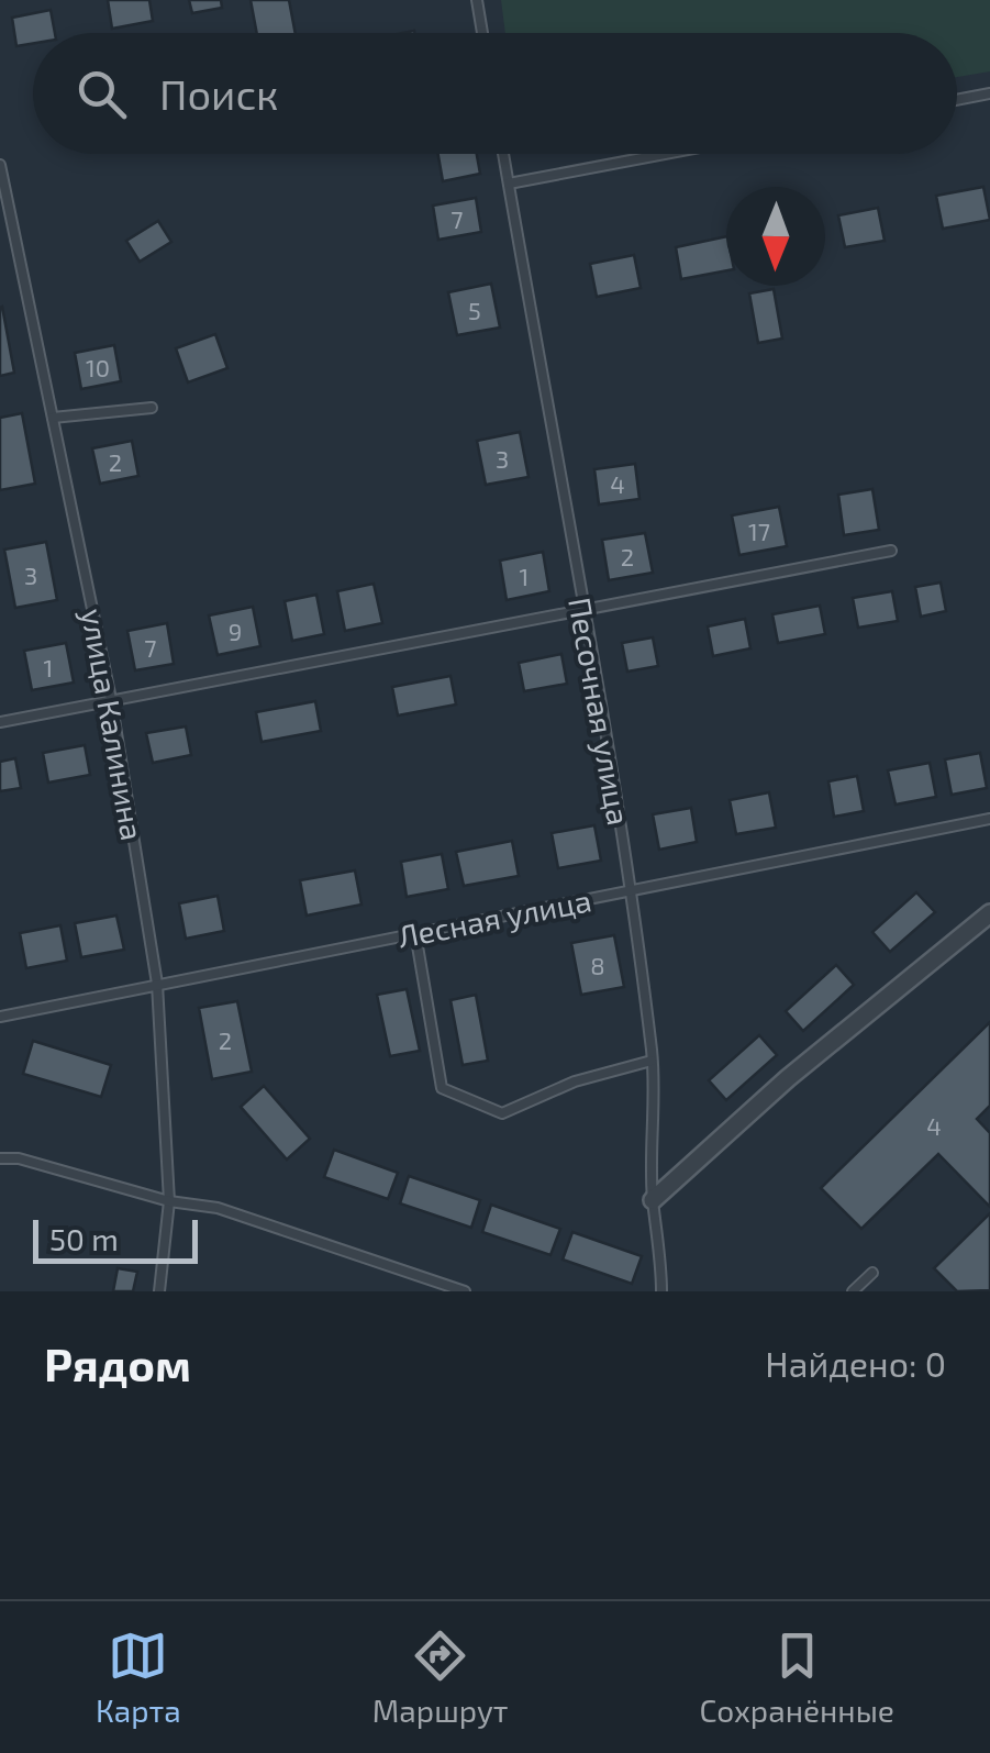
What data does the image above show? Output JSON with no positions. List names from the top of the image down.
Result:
{
  "streets": {
    "lane": ["Песочная улица", "улица Калинина", "Лесная улица"]
  },
  "crossings": [
    ["Песочная улица", "Лесная улица"],
    ["улица Калинина", "Лесная улица"]
  ],
  "house_numbers": [
    "7",
    "5",
    "10",
    "3",
    "2",
    "4",
    "17",
    "2",
    "3",
    "1",
    "9",
    "7",
    "1",
    "8",
    "2",
    "4"
  ],
  "scale_bar": "50 m",
  "north": "bottom",
  "page": {
    "search": "Поиск",
    "scale": "50 m",
    "heading": ["Рядом", "Найдено: 0"],
    "nav": ["Карта", "Маршрут", "Сохранённые"]
  }
}
